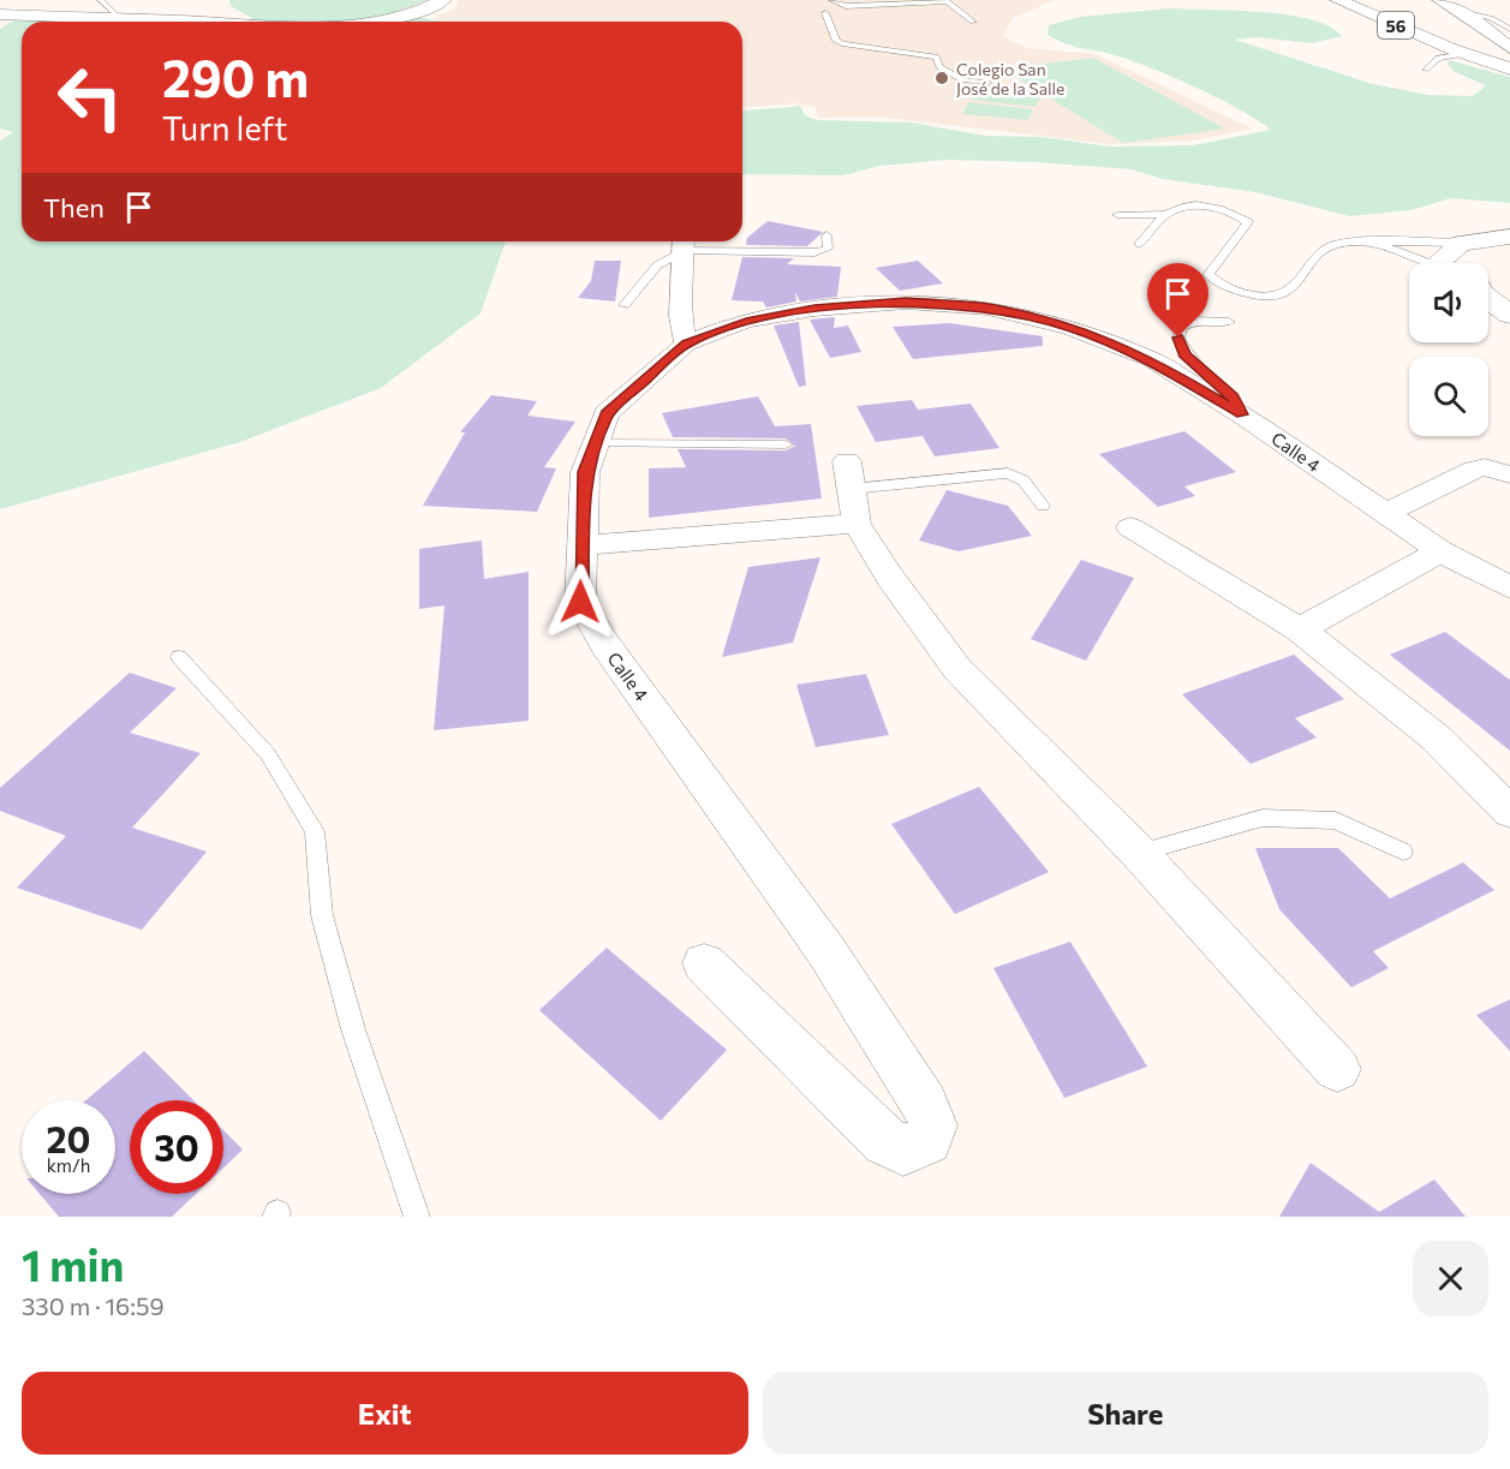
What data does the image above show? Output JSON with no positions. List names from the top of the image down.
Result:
{
  "streets": {
    "main road": ["56"],
    "street": ["Calle 4"]
  },
  "places": ["Colegio San José de la Salle"],
  "page": {
    "turn": ["290 m", "Turn left"],
    "then": "Then",
    "speed": "20 km/h",
    "limit": "30",
    "heading": ["1 min", "330 m · 16:59"],
    "buttons": ["Exit", "Share"]
  }
}
